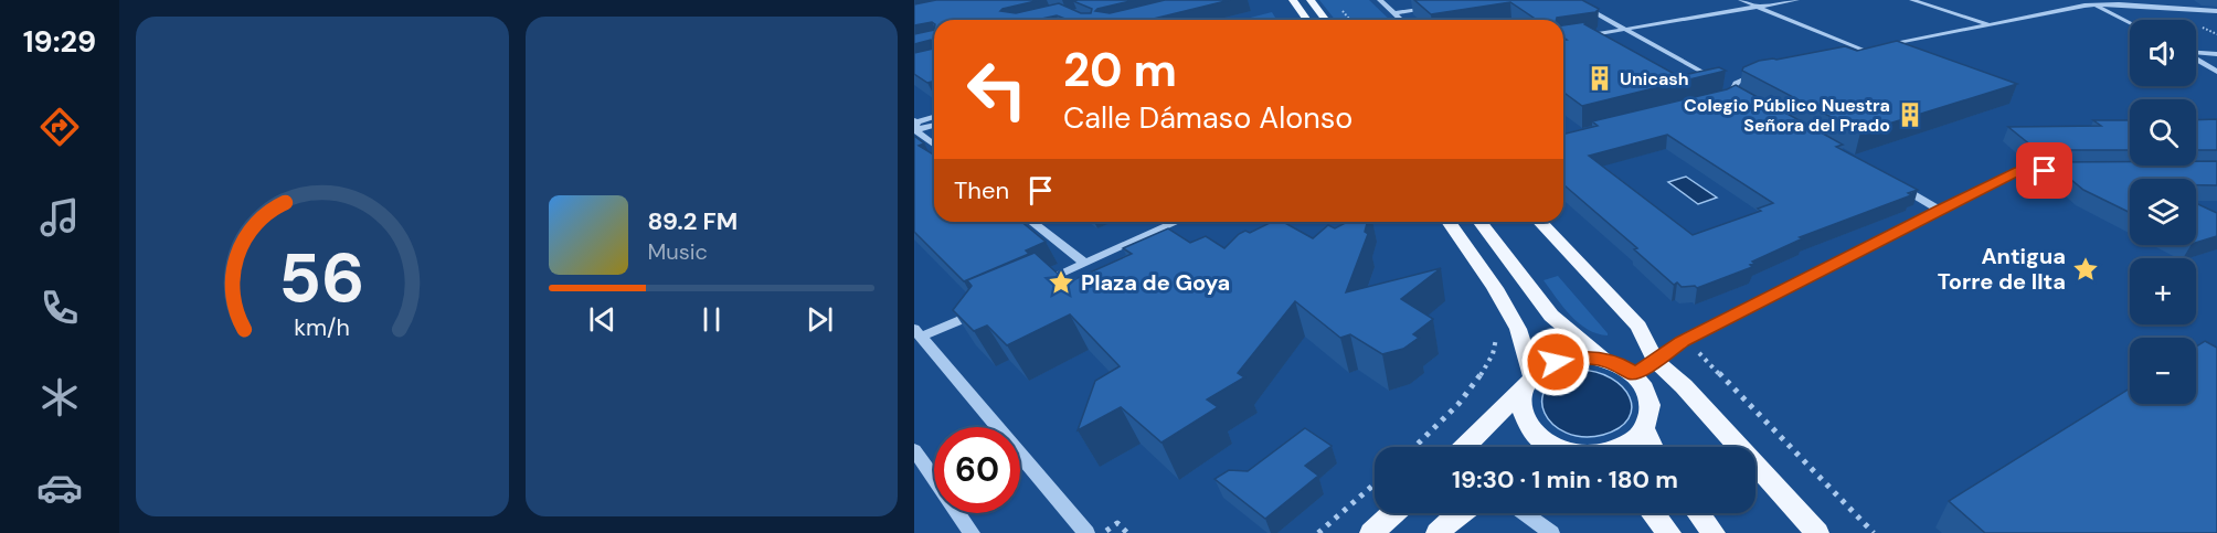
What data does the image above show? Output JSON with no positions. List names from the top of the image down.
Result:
{
  "places": {
    "building": ["Unicash", "Colegio Público Nuestra Señora del Prado"],
    "place": ["Antigua Torre de Ilta", "Plaza de Goya"]
  },
  "page": {
    "tabs": "19:29",
    "map_buttons": ["+", "−"],
    "turn": ["20 m", "Calle Dámaso Alonso"],
    "then": "Then",
    "song": ["89.2 FM", "Music"],
    "limit": "60",
    "trip": "19:30 · 1 min · 180 m",
    "gauge": ["56", "km/h"]
  }
}
